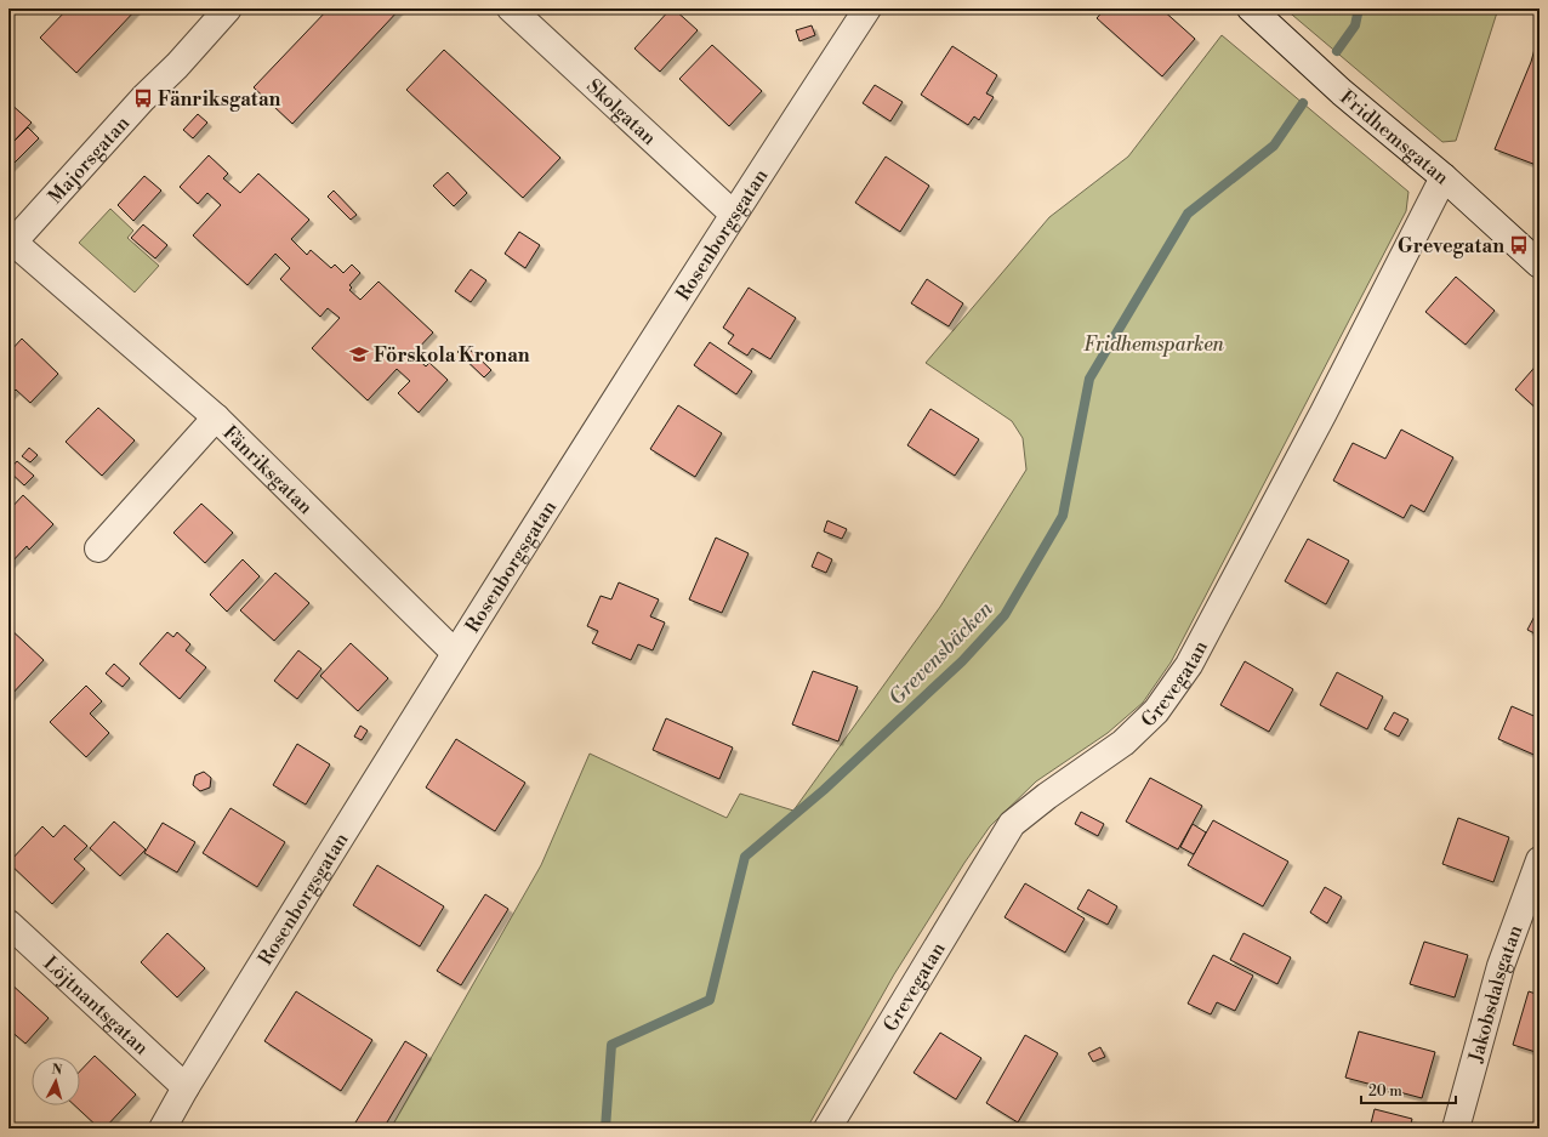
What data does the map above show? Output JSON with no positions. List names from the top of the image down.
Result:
{
  "streets": {
    "street": [
      "Skolgatan",
      "Fridhemsgatan",
      "Majorsgatan",
      "Rosenborgsgatan",
      "Fänriksgatan",
      "Grevegatan",
      "Jakobsdalsgatan",
      "Löjtnantsgatan"
    ]
  },
  "crossings": [
    ["Skolgatan", "Rosenborgsgatan"],
    ["Fridhemsgatan", "Grevegatan"],
    ["Majorsgatan", "Fänriksgatan"],
    ["Rosenborgsgatan", "Fänriksgatan"],
    ["Rosenborgsgatan", "Löjtnantsgatan"]
  ],
  "water": ["Grevensbäcken"],
  "parks": ["Fridhemsparken"],
  "places": {
    "bus stop": ["Fänriksgatan", "Grevegatan"],
    "school or university": ["Förskola Kronan"]
  },
  "scale_bar": "20 m",
  "north": "top"
}
